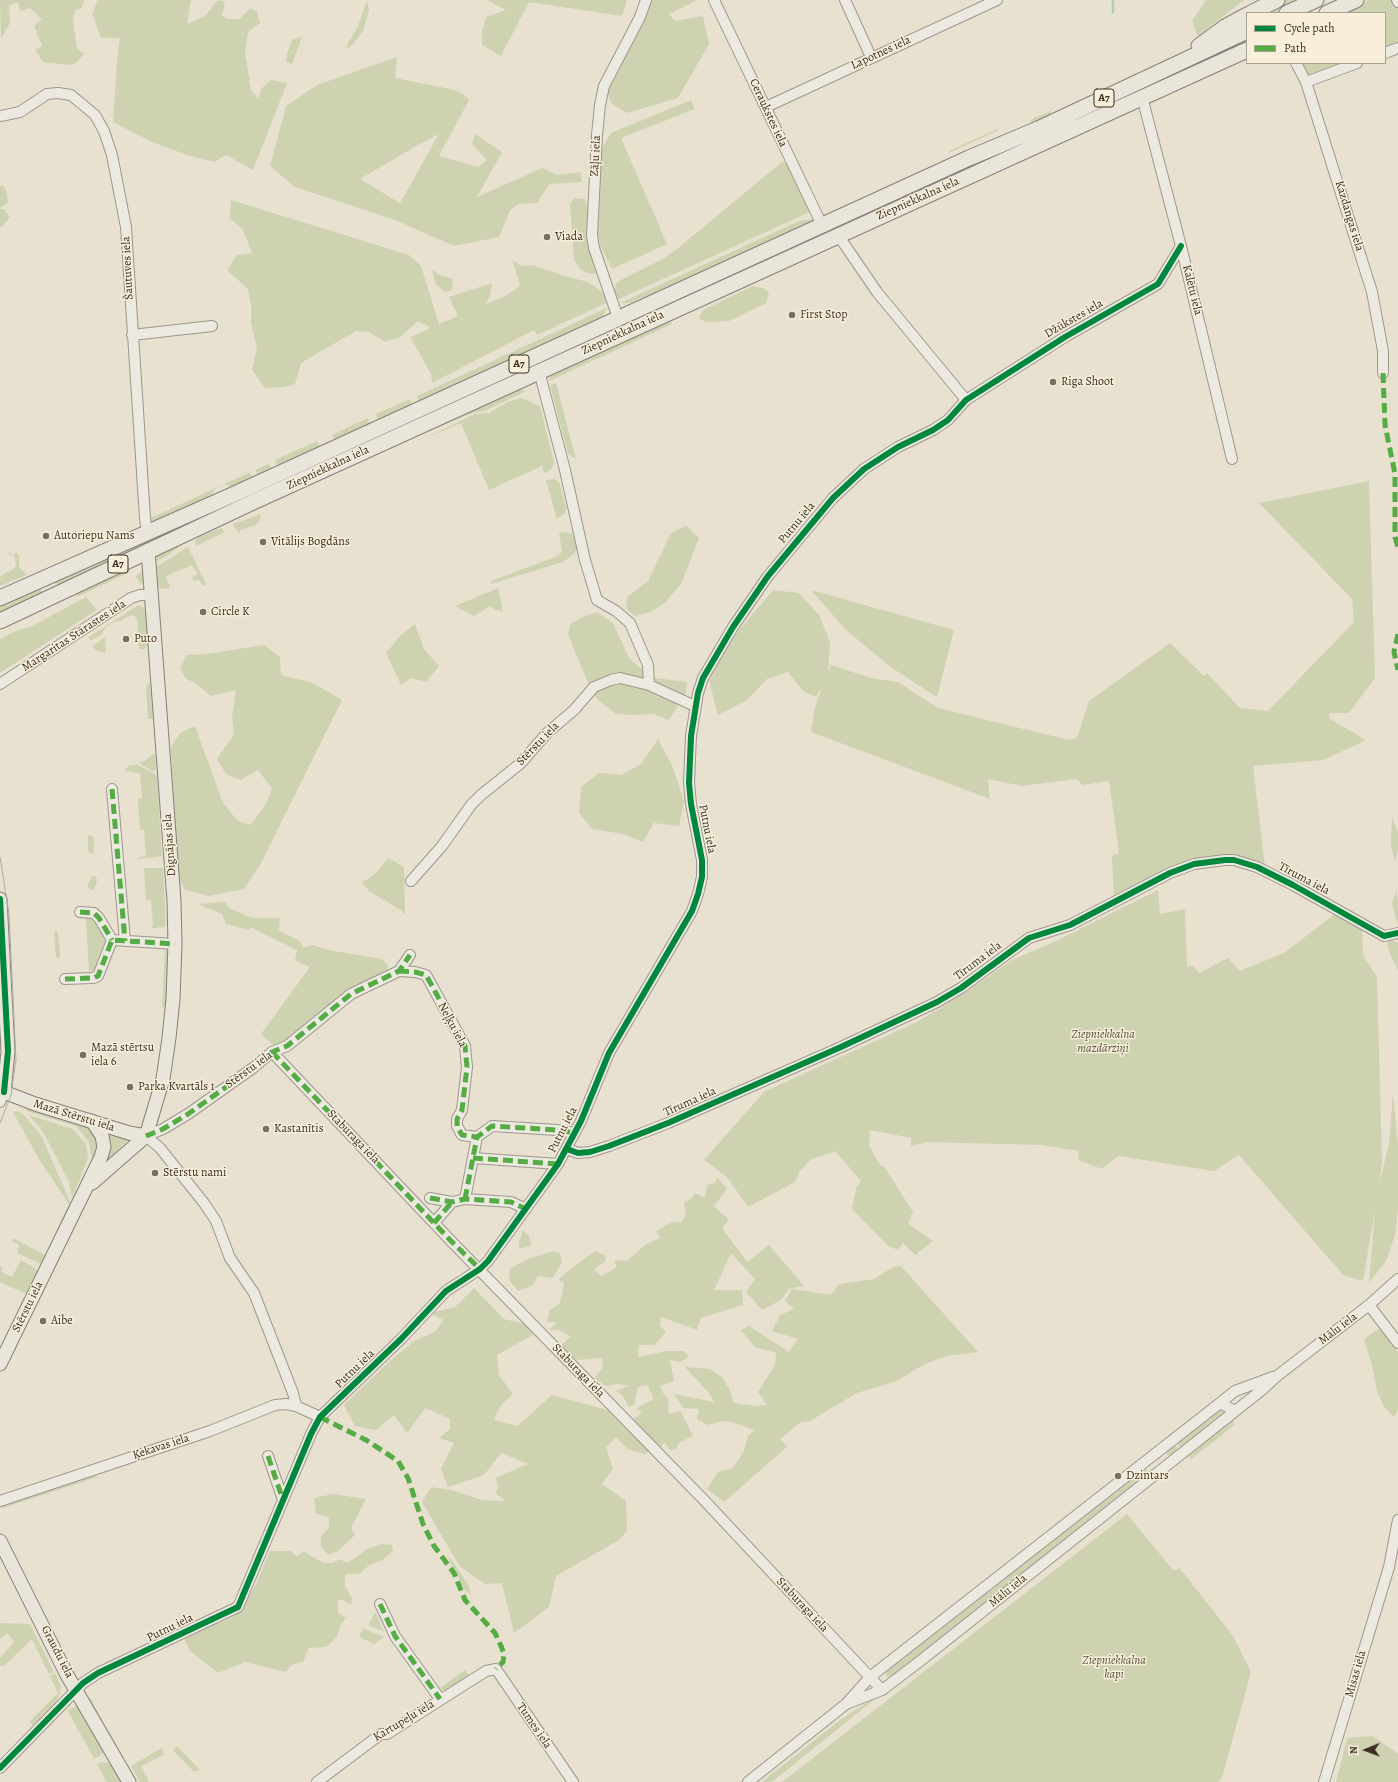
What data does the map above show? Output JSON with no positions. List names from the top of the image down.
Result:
{
  "streets": {
    "highway": ["A7", "Ziepniekkalna iela"],
    "main road": [
      "Stērstu iela",
      "Dignājas iela",
      "Mazā Stērstu iela",
      "Graudu iela"
    ],
    "street": [
      "Lapotnes iela",
      "Ceraukstes iela",
      "Zāļu iela",
      "Kazdangas iela",
      "Šautuves iela",
      "Kalētu iela",
      "Džūkstes iela",
      "Putnu iela",
      "Margaritas Stārastes iela",
      "Tīruma iela",
      "Neļķu iela",
      "Staburaga iela",
      "Mālu iela",
      "Ķekavas iela",
      "Misas iela",
      "Kartupeļu iela",
      "Tumes iela"
    ]
  },
  "crossings": [
    ["Lapotnes iela", "Ceraukstes iela"],
    ["Ceraukstes iela", "Ziepniekkalna iela"],
    ["Zāļu iela", "Ziepniekkalna iela"],
    ["Ziepniekkalna iela", "Šautuves iela"],
    ["Ziepniekkalna iela", "Kalētu iela"],
    ["Ziepniekkalna iela", "Dignājas iela"],
    ["Kalētu iela", "Džūkstes iela"],
    ["Džūkstes iela", "Putnu iela"],
    ["Putnu iela", "Stērstu iela"],
    ["Putnu iela", "Tīruma iela"],
    ["Putnu iela", "Staburaga iela"],
    ["Putnu iela", "Ķekavas iela"],
    ["Putnu iela", "Graudu iela"],
    ["Margaritas Stārastes iela", "Dignājas iela"],
    ["Stērstu iela", "Dignājas iela"],
    ["Stērstu iela", "Neļķu iela"],
    ["Stērstu iela", "Mazā Stērstu iela"],
    ["Stērstu iela", "Staburaga iela"],
    ["Dignājas iela", "Mazā Stērstu iela"],
    ["Staburaga iela", "Mālu iela"],
    ["Kartupeļu iela", "Tumes iela"]
  ],
  "parks": ["Ziepniekkalna mazdārziņi", "Ziepniekkalna kapi"],
  "places": [
    "Viada",
    "First Stop",
    "Riga Shoot",
    "Autoriepu Nams",
    "Vitālijs Bogdāns",
    "Circle K",
    "Puto",
    "Mazā stērtsu iela 6",
    "Parka Kvartāls 1",
    "Kastanītis",
    "Stērstu nami",
    "Aibe",
    "Dzintars"
  ],
  "legend": ["Cycle path", "Path"],
  "north": "left"
}
